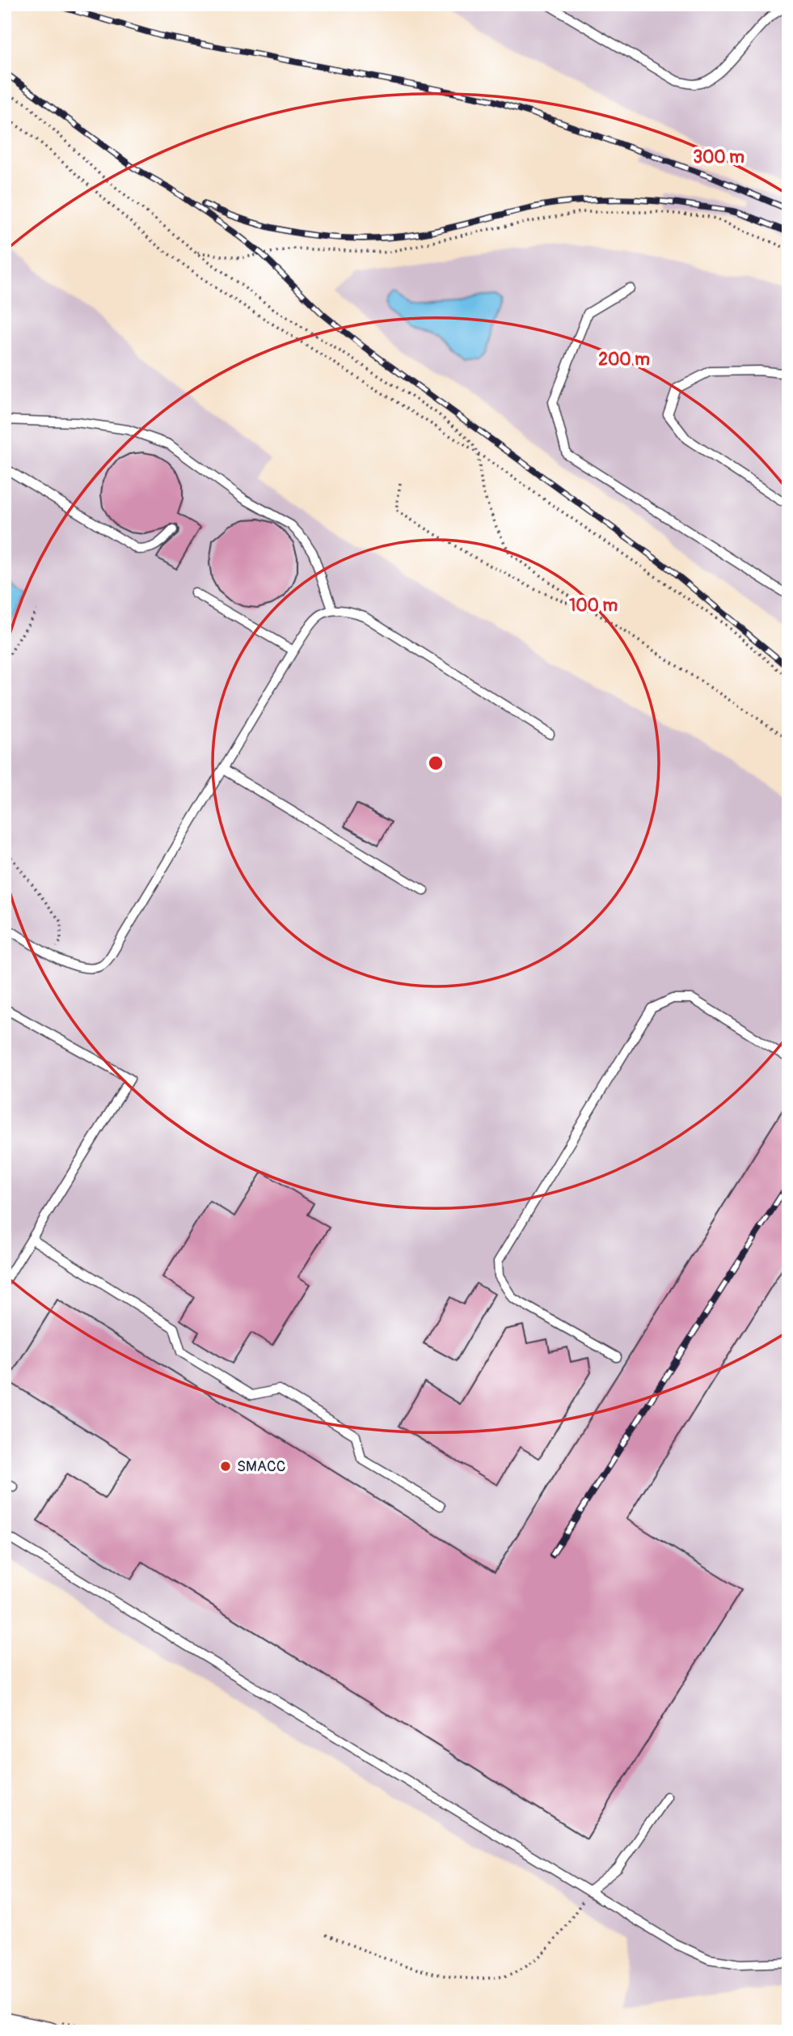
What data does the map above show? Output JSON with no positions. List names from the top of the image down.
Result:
{
  "places": ["SMACC"],
  "rings": ["300 m", "200 m", "100 m"]
}
